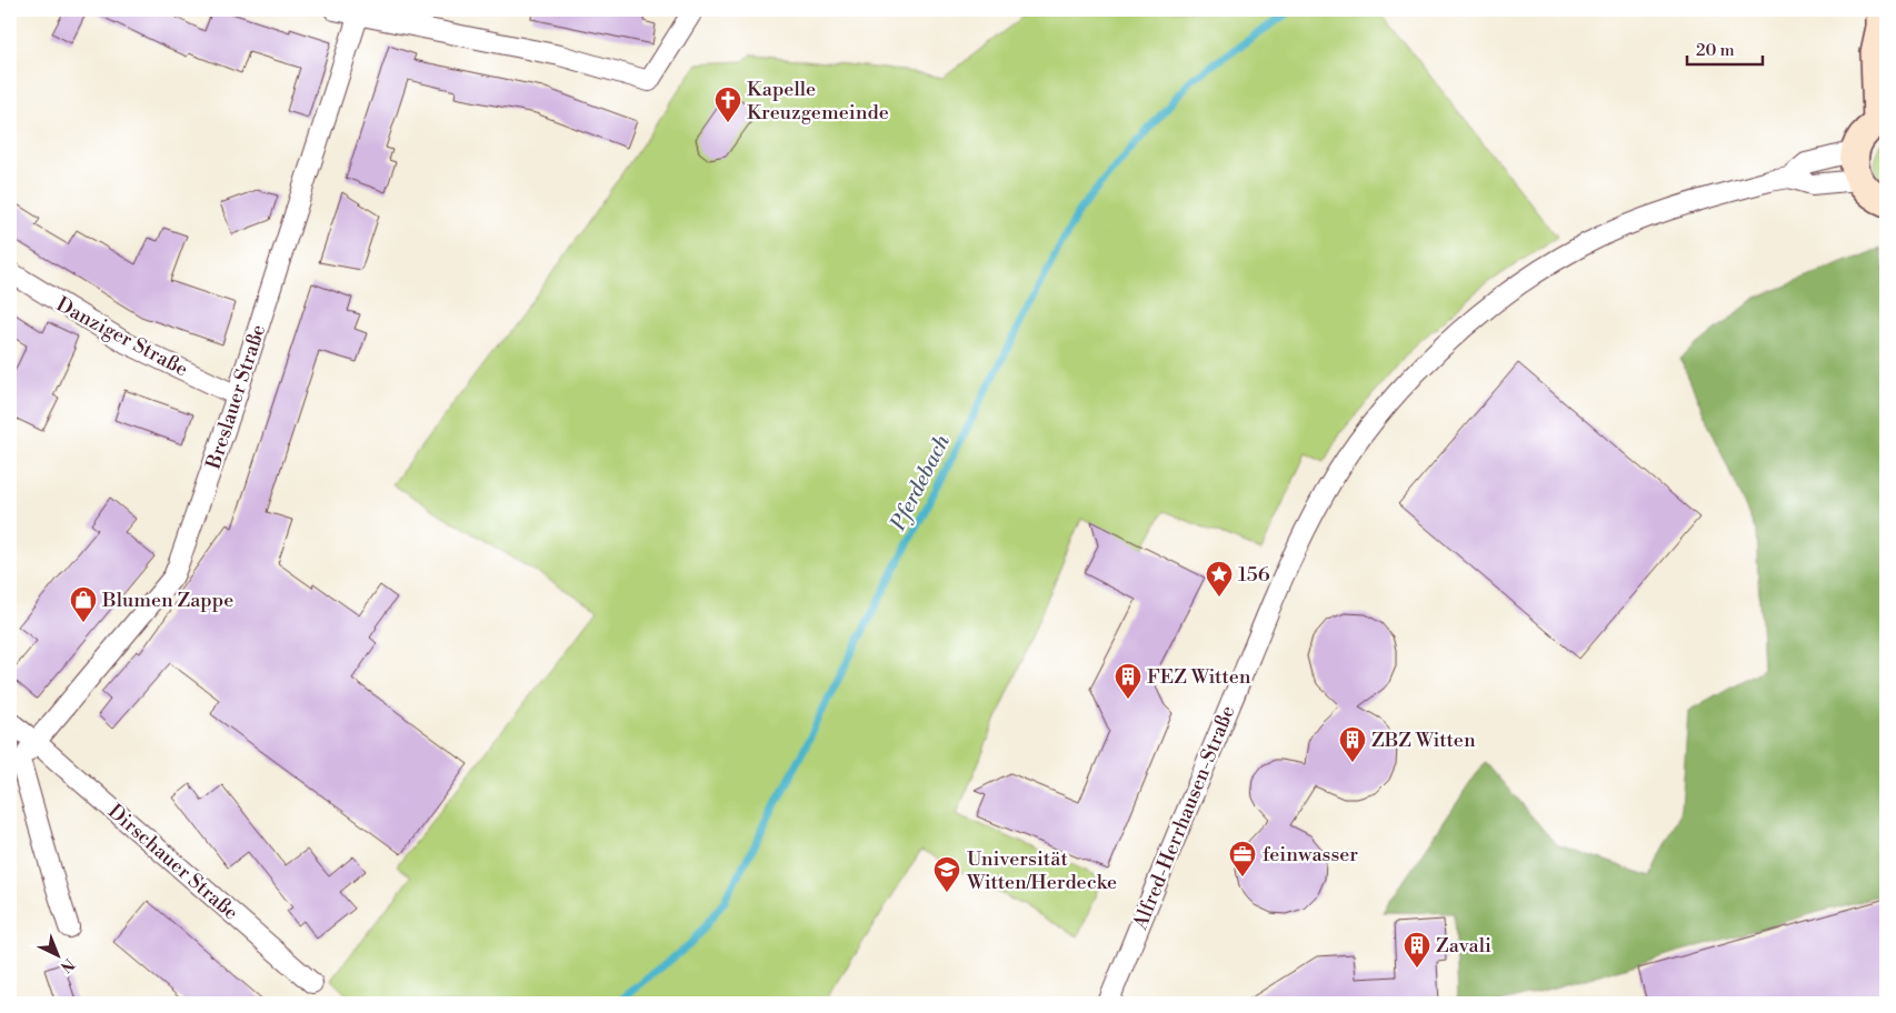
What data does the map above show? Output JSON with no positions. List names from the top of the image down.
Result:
{
  "streets": {
    "street": [
      "Danziger Straße",
      "Breslauer Straße",
      "Alfred-Herrhausen-Straße",
      "Dirschauer Straße"
    ]
  },
  "crossings": [
    ["Danziger Straße", "Breslauer Straße"],
    ["Breslauer Straße", "Dirschauer Straße"]
  ],
  "water": ["Pferdebach"],
  "places": {
    "church": ["Kapelle Kreuzgemeinde"],
    "place": ["156"],
    "shop": ["Blumen Zappe"],
    "building": ["FEZ Witten", "ZBZ Witten", "Zavali"],
    "office": ["feinwasser"],
    "school or university": ["Universität Witten/Herdecke"]
  },
  "scale_bar": "20 m",
  "north": "bottom right"
}
